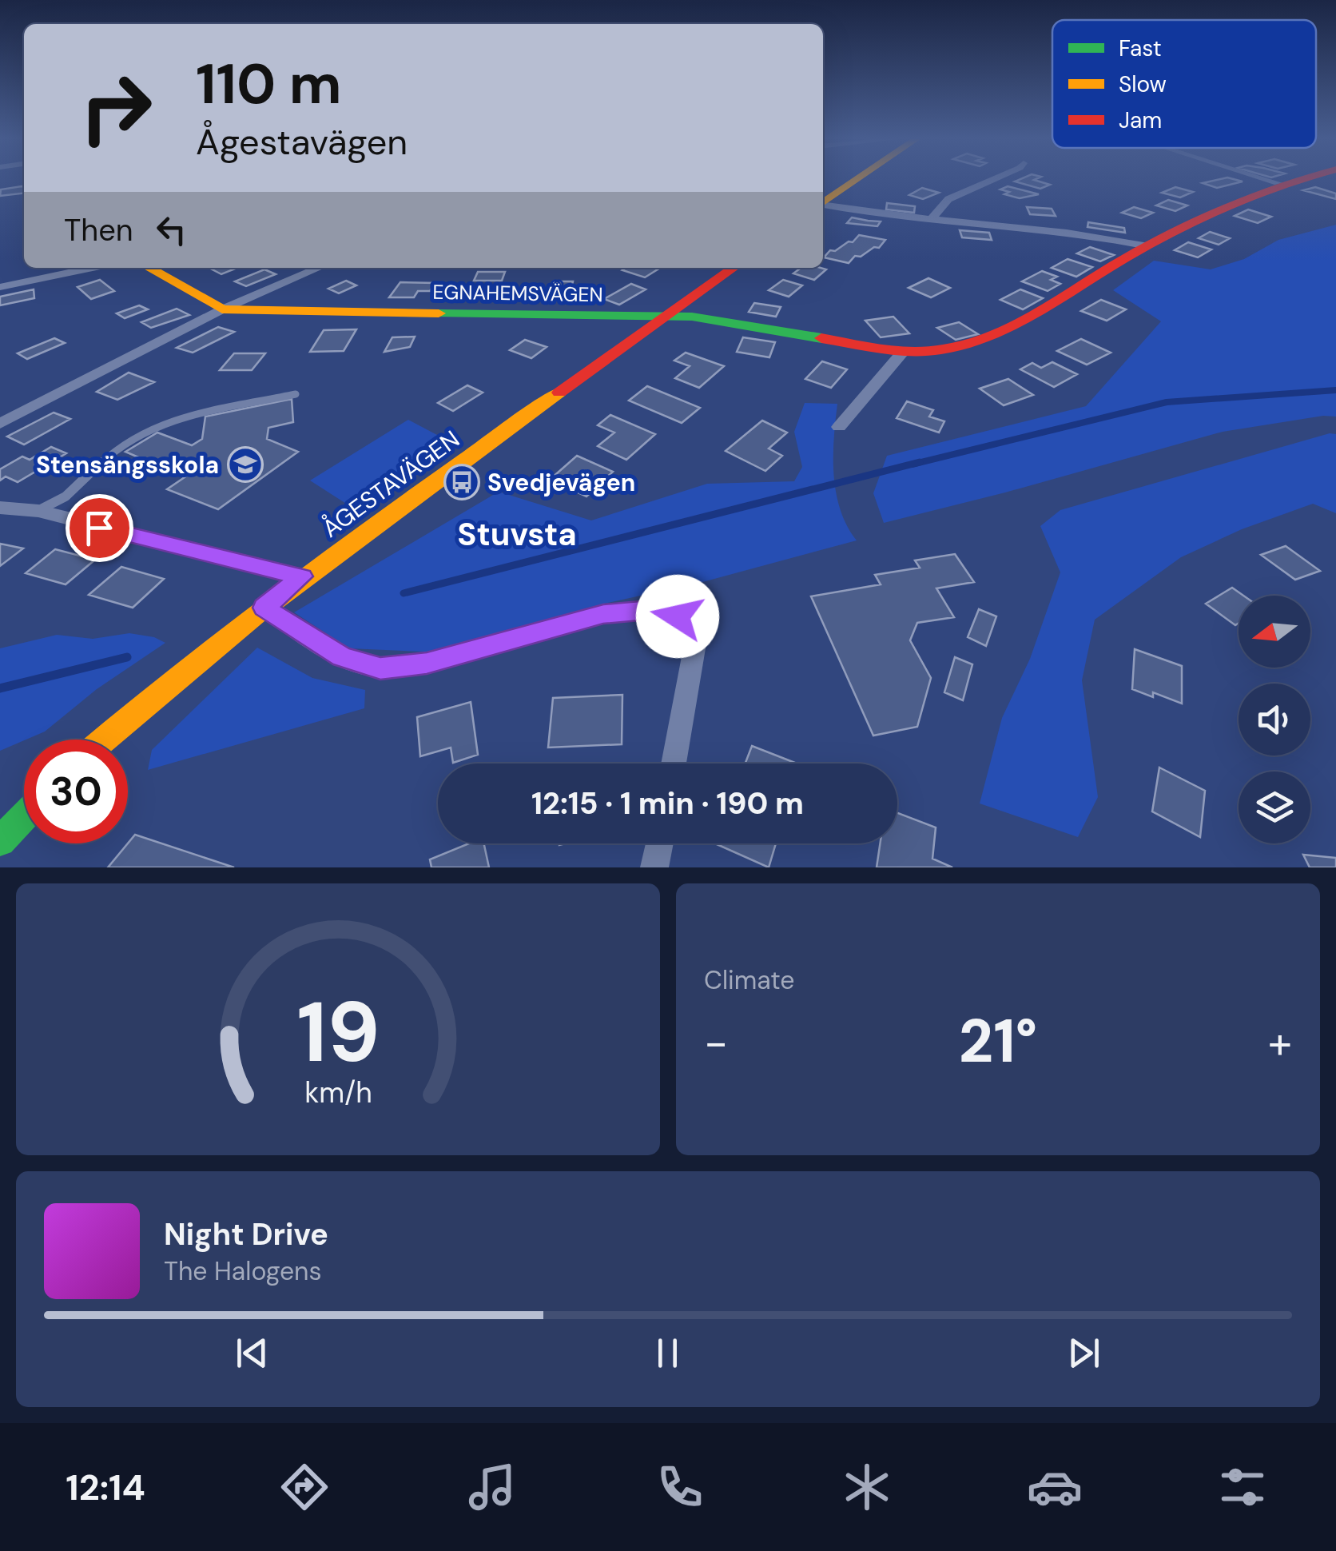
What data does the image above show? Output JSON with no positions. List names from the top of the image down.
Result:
{
  "streets": {
    "street": ["EGNAHEMSVÄGEN", "ÅGESTAVÄGEN"]
  },
  "crossings": [
    ["EGNAHEMSVÄGEN", "ÅGESTAVÄGEN"]
  ],
  "districts": ["Stuvsta"],
  "places": {
    "school or university": ["Stensängsskola"],
    "bus stop": ["Svedjevägen"]
  },
  "legend": ["Fast", "Slow", "Jam"],
  "north": "left",
  "page": {
    "turn": ["110 m", "Ågestavägen"],
    "then": "Then",
    "limit": "30",
    "trip": "12:15 · 1 min · 190 m",
    "tile": "Climate",
    "heat": ["−", "21°", "+"],
    "song": ["Night Drive", "The Halogens"],
    "tabs": "12:14",
    "gauge": ["19", "km/h"]
  }
}
